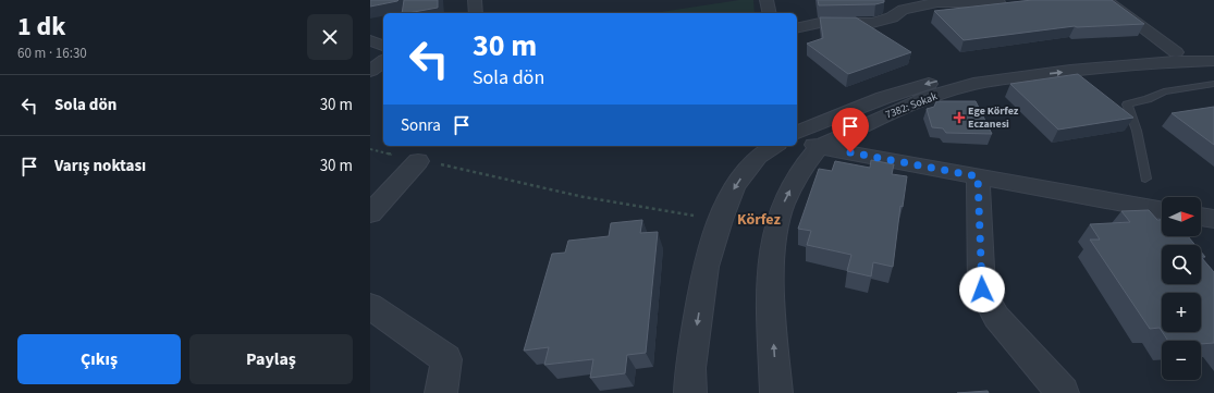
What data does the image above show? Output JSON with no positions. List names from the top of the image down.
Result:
{
  "streets": {
    "street": ["7382: Sokak"]
  },
  "districts": ["Körfez"],
  "places": {
    "health": ["Ege Körfez Eczanesi"]
  },
  "north": "right",
  "page": {
    "heading": ["1 dk", "60 m · 16:30"],
    "turn": ["30 m", "Sola dön"],
    "list": [
      {
        "name": "Sola dön",
        "value": "30 m"
      },
      {
        "name": "Varış noktası",
        "value": "30 m"
      }
    ],
    "then": "Sonra",
    "map_buttons": ["+", "−"],
    "buttons": ["Çıkış", "Paylaş"]
  }
}
